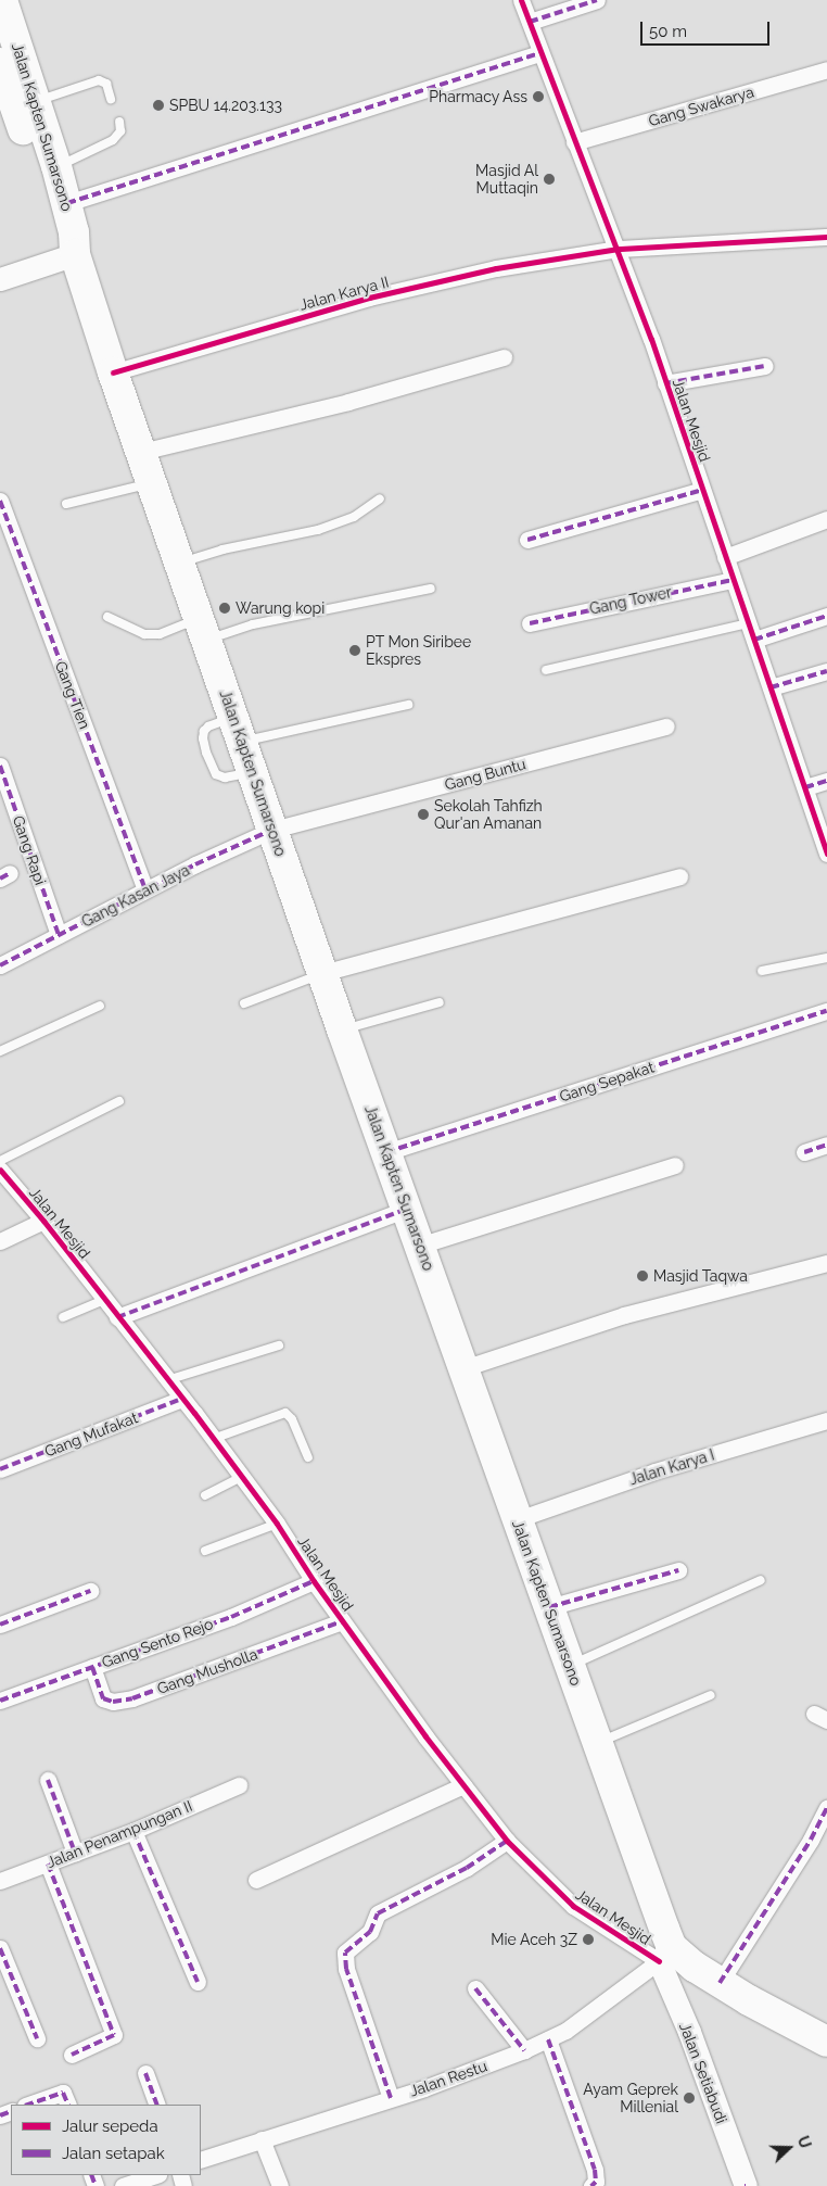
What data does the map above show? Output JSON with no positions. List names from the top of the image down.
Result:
{
  "streets": {
    "highway": ["Jalan Kapten Sumarsono"],
    "street": [
      "Gang Swakarya",
      "Jalan Karya II",
      "Jalan Mesjid",
      "Gang Tower",
      "Gang Tien",
      "Gang Buntu",
      "Gang Rapi",
      "Gang Kasan Jaya",
      "Gang Sepakat",
      "Gang Mufakat",
      "Jalan Karya I",
      "Gang Sento Rejo",
      "Gang Musholla",
      "Jalan Penampungan II",
      "Jalan Setiabudi",
      "Jalan Restu"
    ]
  },
  "crossings": [
    ["Gang Swakarya", "Jalan Mesjid"],
    ["Jalan Kapten Sumarsono", "Jalan Karya II"],
    ["Jalan Kapten Sumarsono", "Jalan Mesjid"],
    ["Jalan Kapten Sumarsono", "Gang Buntu"],
    ["Jalan Kapten Sumarsono", "Gang Kasan Jaya"],
    ["Jalan Kapten Sumarsono", "Gang Sepakat"],
    ["Jalan Kapten Sumarsono", "Jalan Karya I"],
    ["Jalan Kapten Sumarsono", "Jalan Setiabudi"],
    ["Jalan Kapten Sumarsono", "Jalan Restu"],
    ["Jalan Karya II", "Jalan Mesjid"],
    ["Jalan Mesjid", "Gang Tower"],
    ["Jalan Mesjid", "Gang Mufakat"],
    ["Jalan Mesjid", "Gang Sento Rejo"],
    ["Jalan Mesjid", "Gang Musholla"],
    ["Jalan Mesjid", "Jalan Setiabudi"],
    ["Jalan Mesjid", "Jalan Restu"],
    ["Gang Tien", "Gang Kasan Jaya"],
    ["Gang Buntu", "Gang Kasan Jaya"],
    ["Gang Rapi", "Gang Kasan Jaya"],
    ["Gang Sento Rejo", "Gang Musholla"],
    ["Jalan Setiabudi", "Jalan Restu"]
  ],
  "places": [
    "Pharmacy Ass",
    "SPBU 14.203.133",
    "Masjid Al Muttaqin",
    "Warung kopi",
    "PT Mon Siribee Ekspres",
    "Sekolah Tahfizh Qur'an Amanan",
    "Masjid Taqwa",
    "Mie Aceh 3Z",
    "Ayam Geprek Millenial"
  ],
  "legend": ["Jalur sepeda", "Jalan setapak"],
  "scale_bar": "50 m",
  "north": "right"
}
